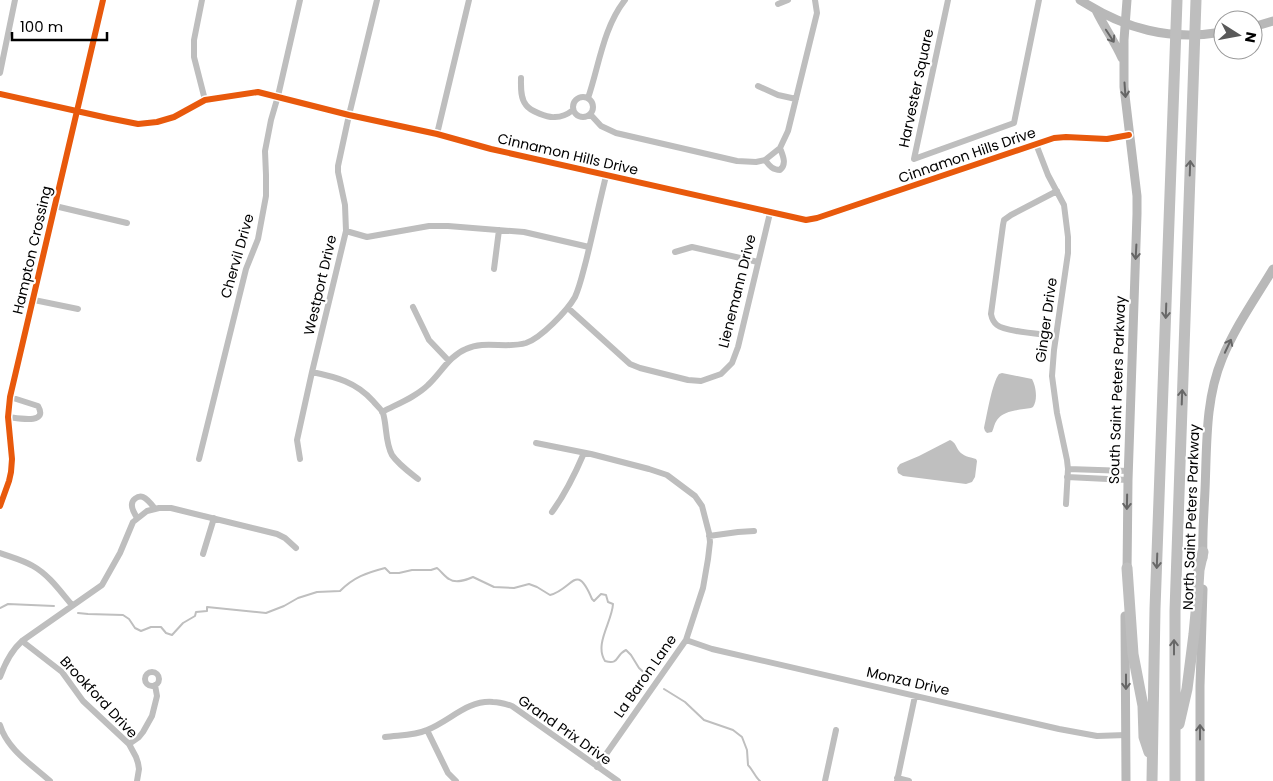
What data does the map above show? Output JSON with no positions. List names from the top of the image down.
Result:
{
  "streets": {
    "main road": ["South Saint Peters Parkway", "North Saint Peters Parkway"],
    "street": [
      "Harvester Square",
      "Cinnamon Hills Drive",
      "Hampton Crossing",
      "Chervil Drive",
      "Westport Drive",
      "Lienemann Drive",
      "Ginger Drive",
      "La Baron Lane",
      "Monza Drive",
      "Brookford Drive",
      "Grand Prix Drive"
    ]
  },
  "crossings": [
    ["Cinnamon Hills Drive", "Hampton Crossing"],
    ["Cinnamon Hills Drive", "Chervil Drive"],
    ["Cinnamon Hills Drive", "Westport Drive"],
    ["Cinnamon Hills Drive", "Lienemann Drive"],
    ["Cinnamon Hills Drive", "Ginger Drive"],
    ["Cinnamon Hills Drive", "South Saint Peters Parkway"],
    ["South Saint Peters Parkway", "Monza Drive"],
    ["La Baron Lane", "Monza Drive"],
    ["La Baron Lane", "Grand Prix Drive"]
  ],
  "one_way": ["South Saint Peters Parkway", "North Saint Peters Parkway"],
  "scale_bar": "100 m",
  "north": "right"
}
